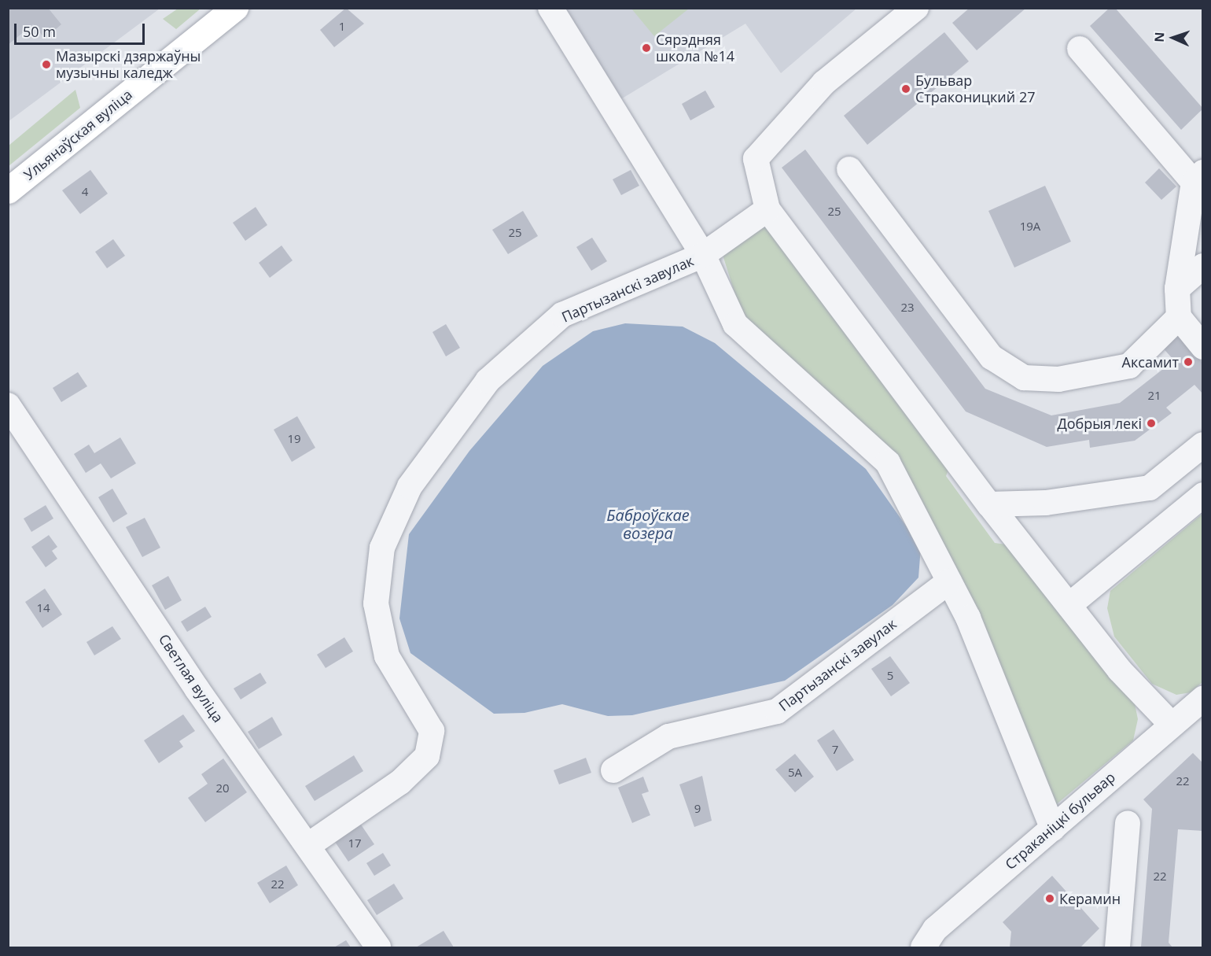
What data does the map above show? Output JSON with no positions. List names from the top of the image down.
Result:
{
  "streets": {
    "main road": ["Ульянаўская вуліца"],
    "street": ["Партызанскі завулак", "Светлая вуліца", "Страканіцкі бульвар"]
  },
  "crossings": [
    ["Партызанскі завулак", "Светлая вуліца"]
  ],
  "water": ["Баброўскае возера"],
  "places": [
    "Сярэдняя школа №14",
    "Мазырскі дзяржаўны музычны каледж",
    "Бульвар Страконицкий 27",
    "Аксамит",
    "Добрыя лекi",
    "Керамин"
  ],
  "house_numbers": [
    "1",
    "4",
    "25",
    "19А",
    "25",
    "23",
    "21",
    "19",
    "14",
    "5",
    "7",
    "5А",
    "22",
    "20",
    "9",
    "17",
    "22",
    "22"
  ],
  "scale_bar": "50 m",
  "north": "left"
}
